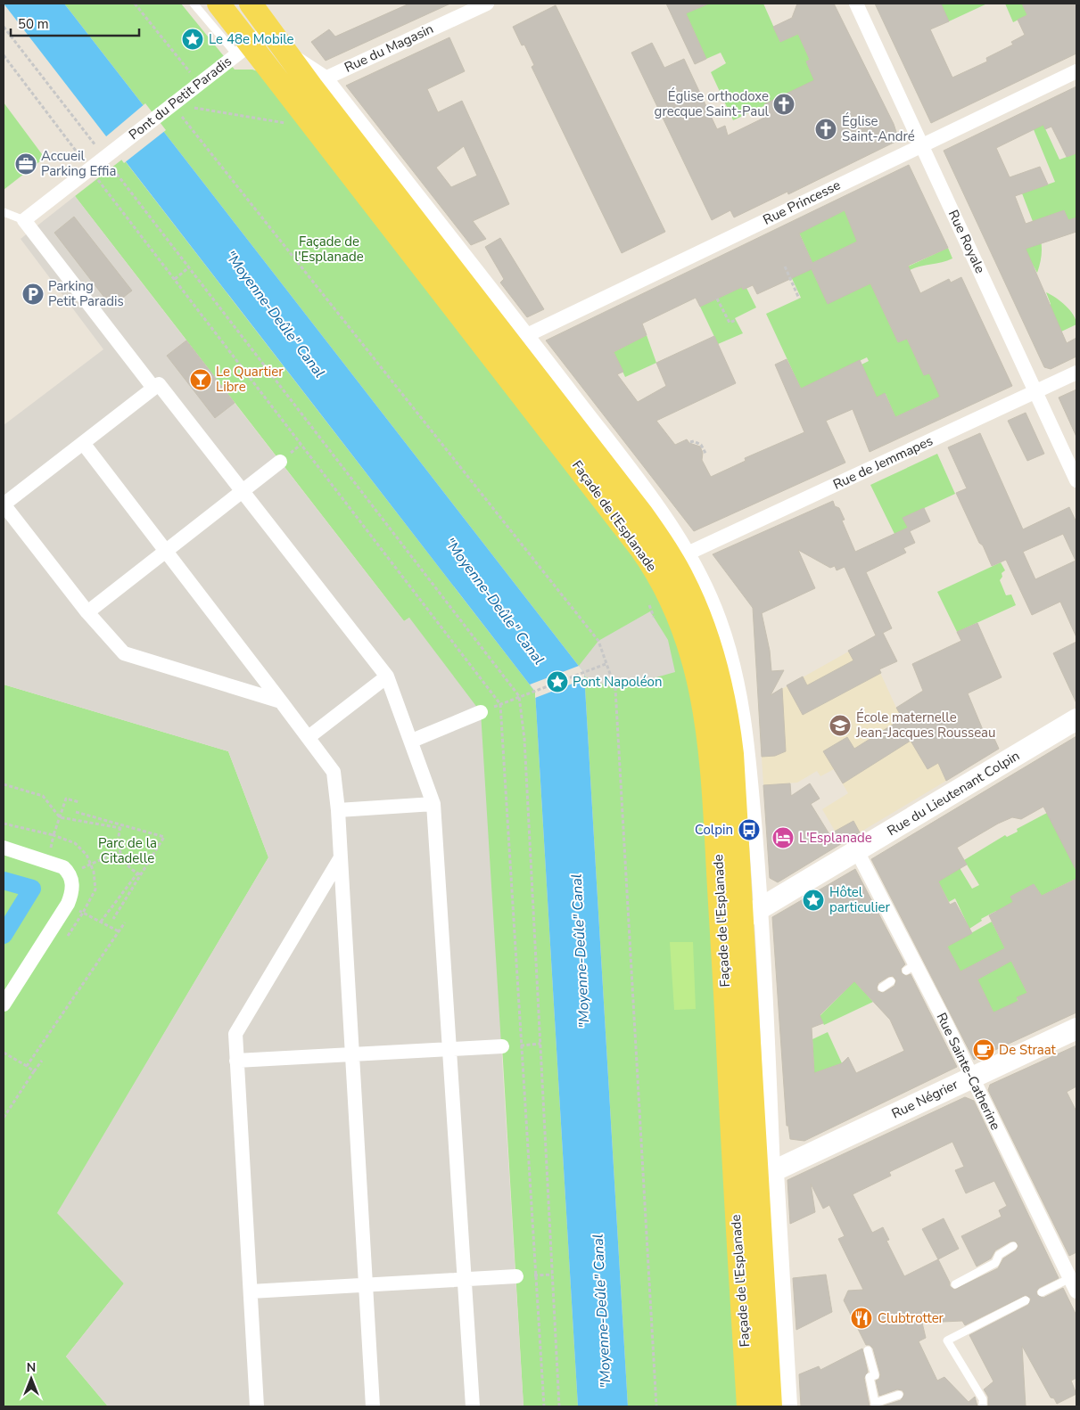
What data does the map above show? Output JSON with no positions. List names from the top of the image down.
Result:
{
  "streets": {
    "main road": ["Façade de l'Esplanade"],
    "street": [
      "Rue du Magasin",
      "Pont du Petit Paradis",
      "Rue Princesse",
      "Rue Royale",
      "Rue de Jemmapes",
      "Rue du Lieutenant Colpin",
      "Rue Sainte-Catherine",
      "Rue Négrier"
    ]
  },
  "crossings": [
    ["Rue du Magasin", "Façade de l'Esplanade"],
    ["Pont du Petit Paradis", "Façade de l'Esplanade"],
    ["Rue Princesse", "Rue Royale"],
    ["Rue Princesse", "Façade de l'Esplanade"],
    ["Rue Royale", "Rue de Jemmapes"],
    ["Rue de Jemmapes", "Façade de l'Esplanade"],
    ["Façade de l'Esplanade", "Rue du Lieutenant Colpin"],
    ["Façade de l'Esplanade", "Rue Négrier"],
    ["Rue du Lieutenant Colpin", "Rue Sainte-Catherine"],
    ["Rue Sainte-Catherine", "Rue Négrier"]
  ],
  "water": ["\"Moyenne-Deûle\" Canal"],
  "parks": ["Façade de l'Esplanade", "Parc de la Citadelle"],
  "places": {
    "place": ["Le 48e Mobile", "Pont Napoléon", "Hôtel particulier"],
    "church": ["Église orthodoxe grecque Saint-Paul", "Église Saint-André"],
    "office": ["Accueil Parking Effia"],
    "parking": ["Parking Petit Paradis"],
    "bar": ["Le Quartier Libre"],
    "school or university": ["École maternelle Jean-Jacques Rousseau"],
    "bus stop": ["Colpin"],
    "hotel": ["L'Esplanade"],
    "cafe": ["De Straat"],
    "restaurant": ["Clubtrotter"]
  },
  "scale_bar": "50 m",
  "north": "top"
}
